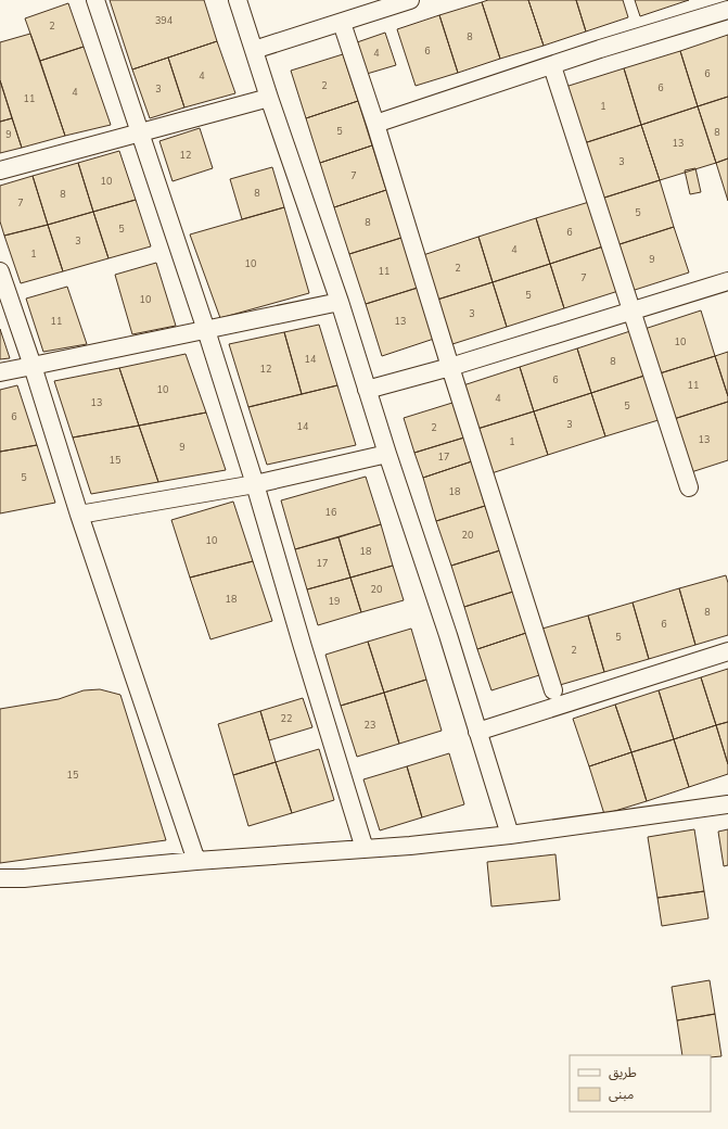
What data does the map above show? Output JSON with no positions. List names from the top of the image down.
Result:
{
  "house_numbers": [
    "394",
    "2",
    "8",
    "6",
    "4",
    "6",
    "4",
    "2",
    "6",
    "3",
    "4",
    "11",
    "1",
    "5",
    "8",
    "9",
    "13",
    "12",
    "3",
    "7",
    "10",
    "8",
    "8",
    "7",
    "5",
    "8",
    "5",
    "6",
    "3",
    "4",
    "1",
    "9",
    "10",
    "2",
    "11",
    "7",
    "5",
    "10",
    "3",
    "11",
    "13",
    "10",
    "14",
    "8",
    "12",
    "6",
    "11",
    "10",
    "4",
    "13",
    "5",
    "6",
    "3",
    "14",
    "2",
    "13",
    "1",
    "9",
    "17",
    "15",
    "5",
    "18",
    "16",
    "20",
    "10",
    "18",
    "17",
    "20",
    "18",
    "19",
    "8",
    "6",
    "5",
    "2",
    "22",
    "23",
    "15"
  ],
  "legend": ["طريق", "مبنى"]
}
